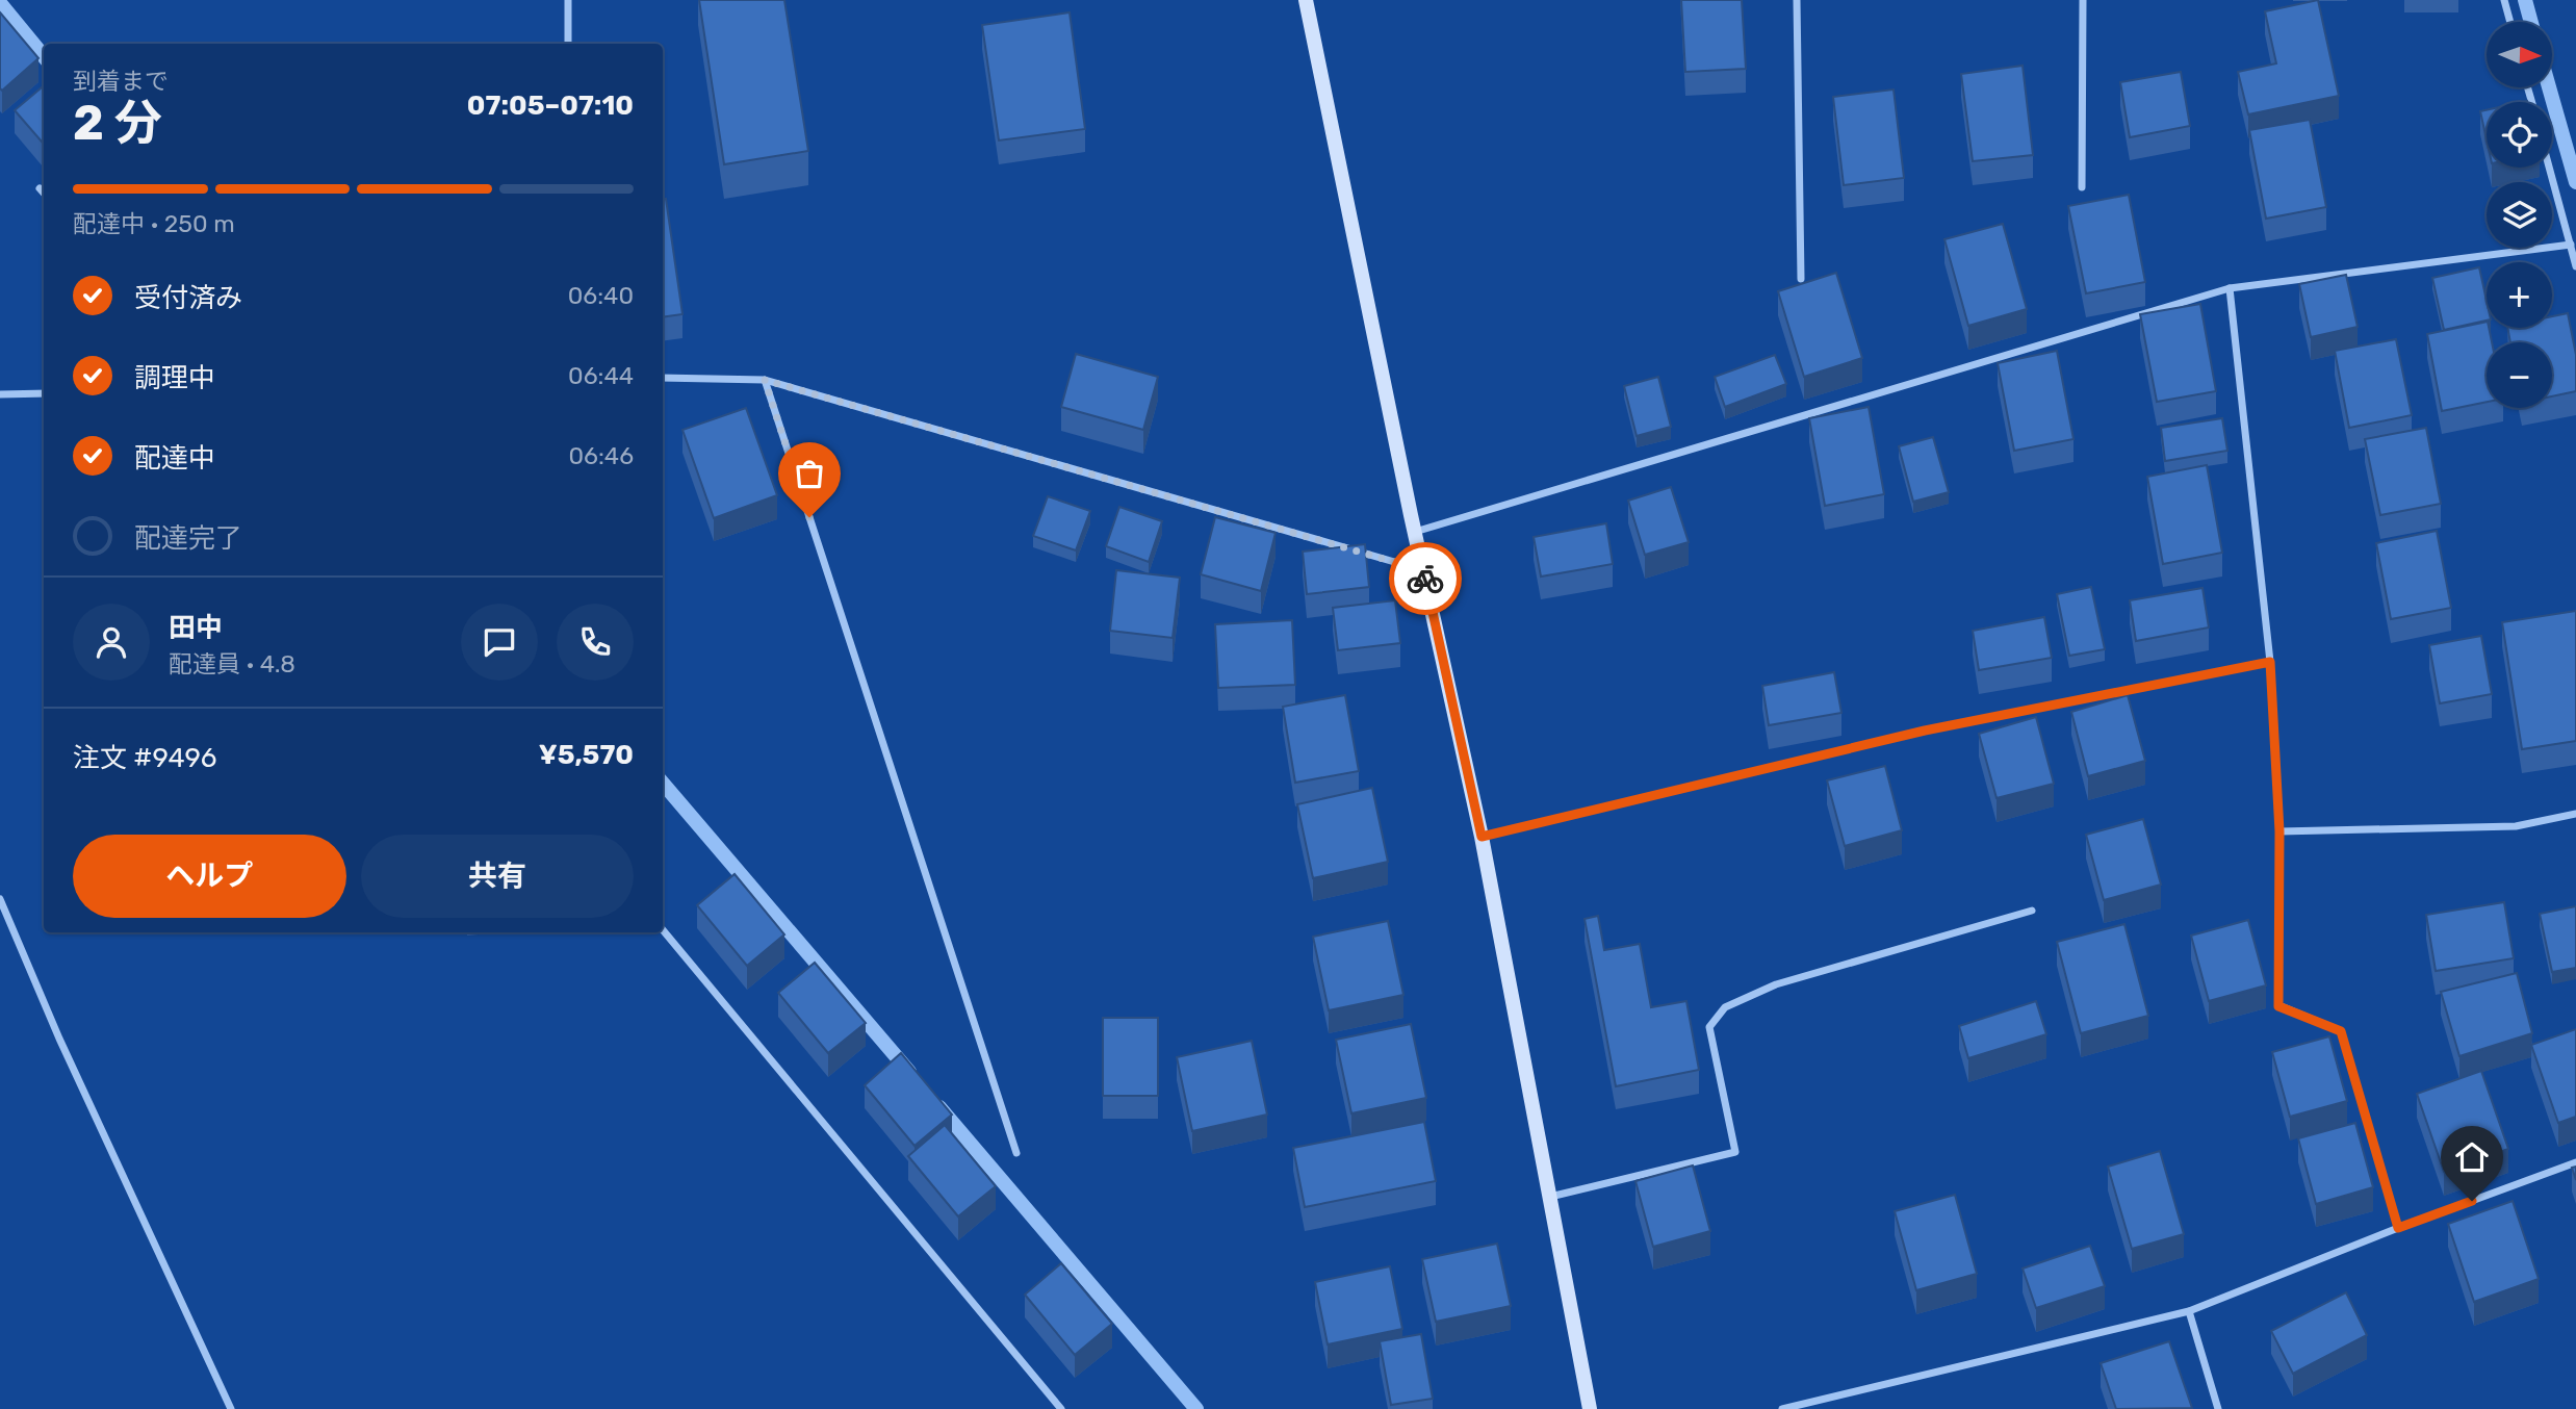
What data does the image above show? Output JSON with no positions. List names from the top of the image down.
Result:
{
  "north": "right",
  "page": {
    "map_buttons": ["+", "−"],
    "heading": ["2 分", "到着まで", "07:05–07:10"],
    "panel": [
      "田中",
      "配達員 · 4.8",
      "注文 #9496",
      "¥5,570"
    ],
    "bar": "配達中 · 250 m",
    "list": [
      ["受付済み", "06:40"],
      ["調理中", "06:44"],
      ["配達中", "06:46"],
      "配達完了"
    ],
    "buttons": ["ヘルプ", "共有"]
  }
}
